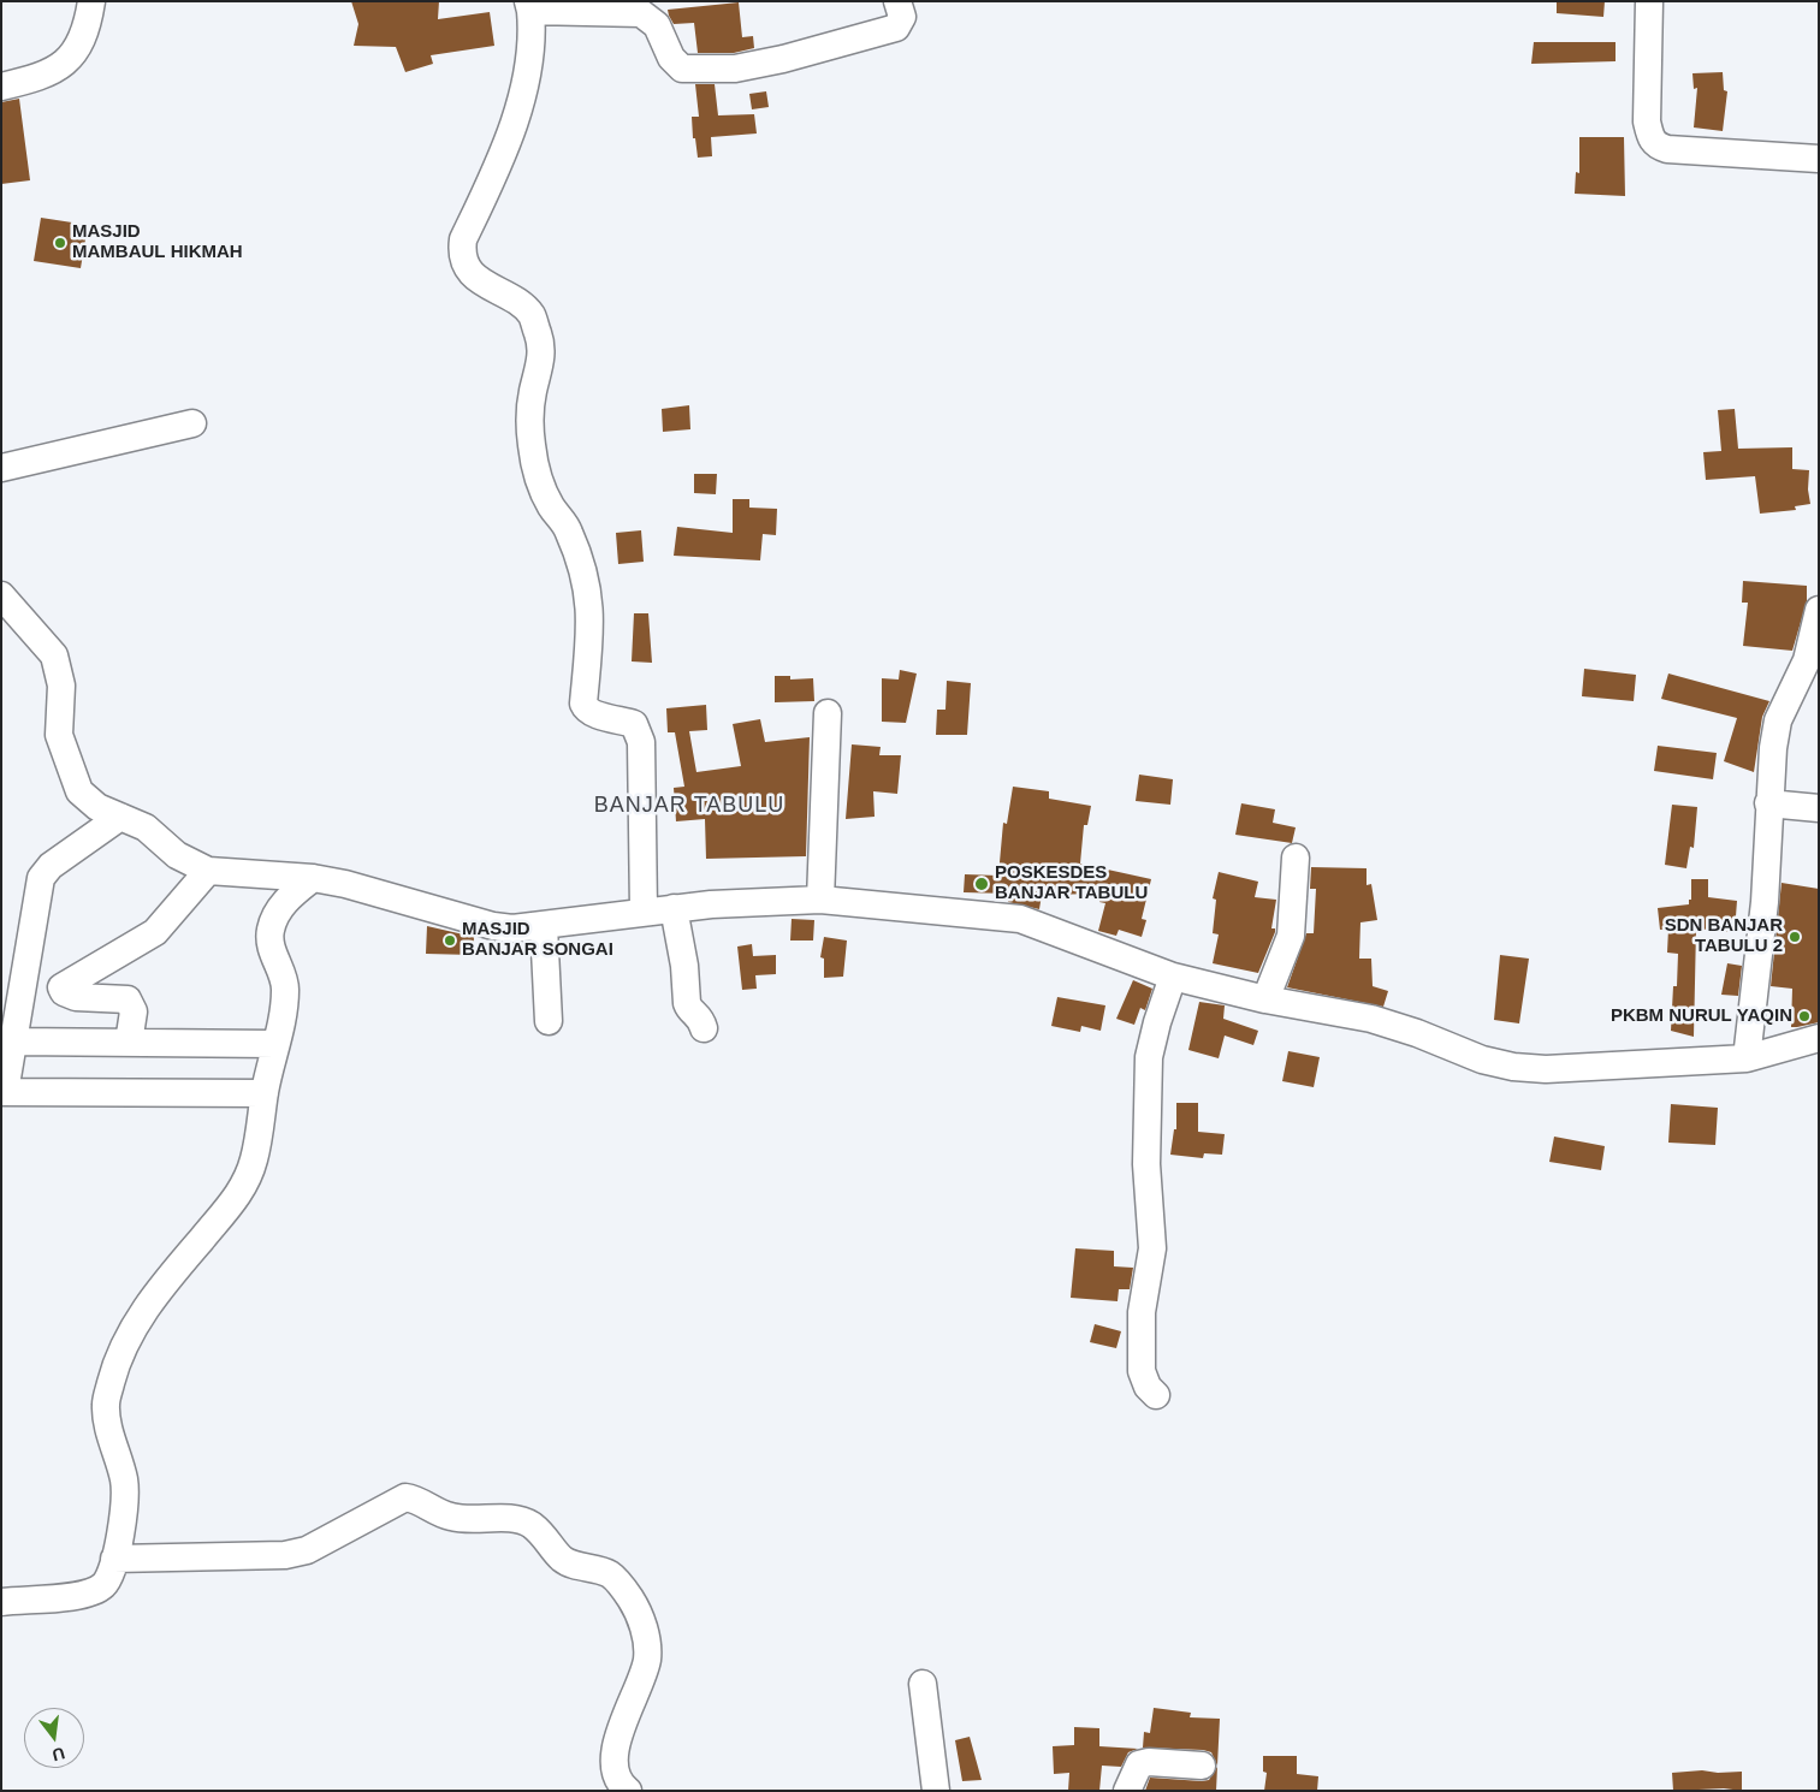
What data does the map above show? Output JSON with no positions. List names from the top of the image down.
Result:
{
  "districts": ["BANJAR TABULU"],
  "places": [
    "MASJID MAMBAUL HIKMAH",
    "POSKESDES BANJAR TABULU",
    "SDN BANJAR TABULU 2",
    "MASJID BANJAR SONGAI",
    "PKBM NURUL YAQIN"
  ],
  "north": "bottom"
}
